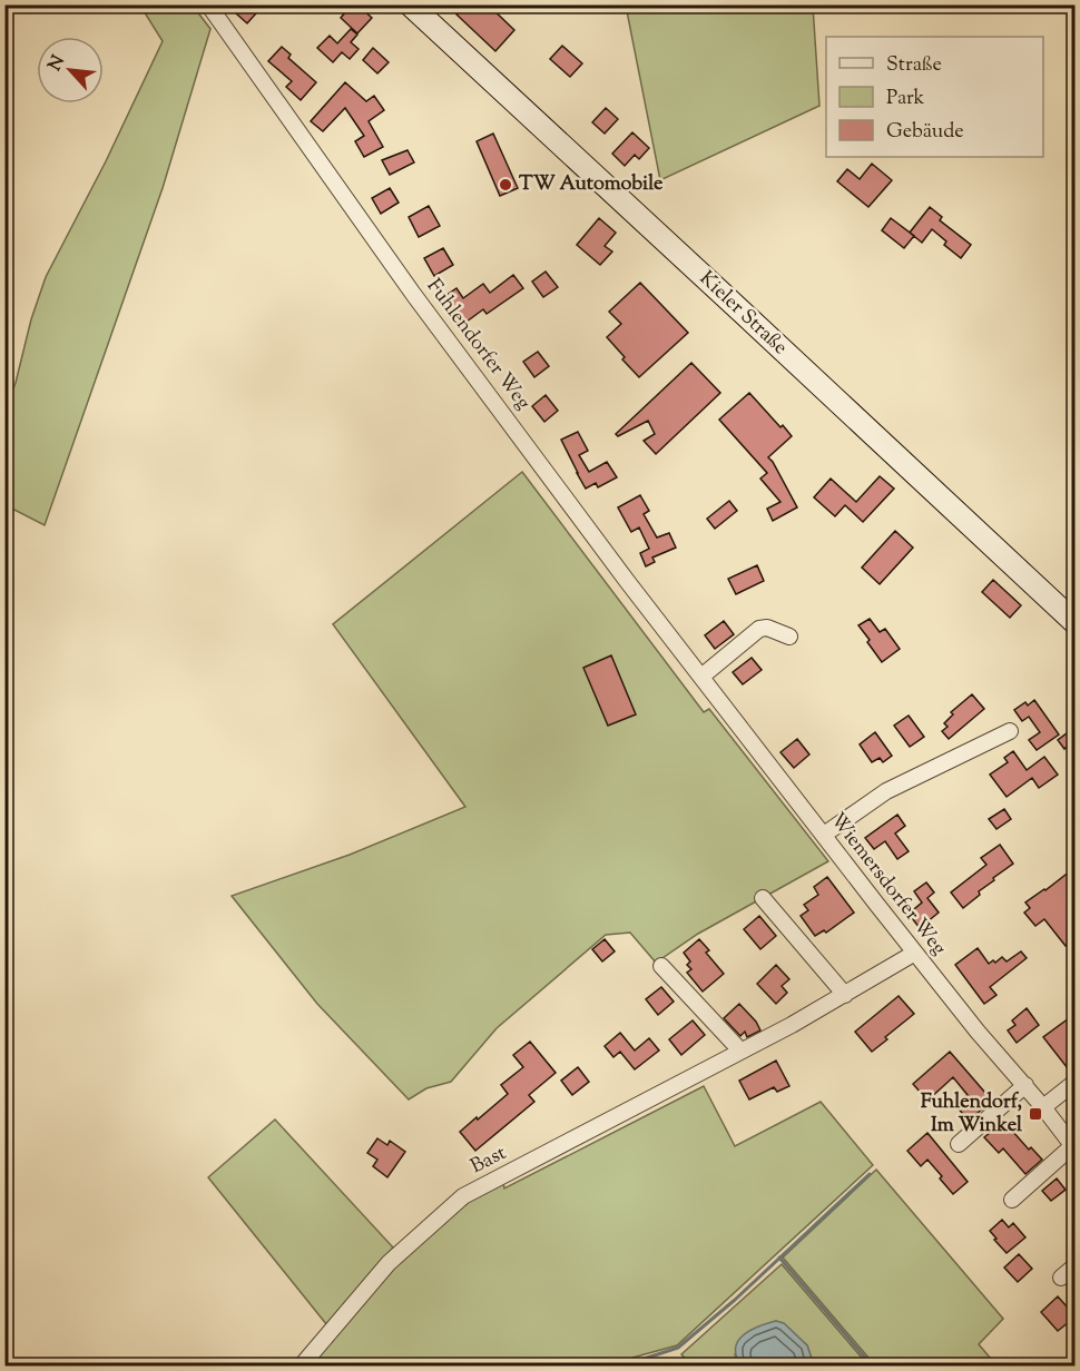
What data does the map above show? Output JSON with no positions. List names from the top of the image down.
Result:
{
  "streets": {
    "main road": ["Kieler Straße"],
    "street": ["Fuhlendorfer Weg", "Wiemersdorfer Weg", "Bast"]
  },
  "crossings": [
    ["Fuhlendorfer Weg", "Wiemersdorfer Weg"],
    ["Wiemersdorfer Weg", "Bast"]
  ],
  "places": {
    "other": ["TW Automobile"],
    "transit": ["Fuhlendorf, Im Winkel"]
  },
  "legend": ["Straße", "Park", "Gebäude"],
  "north": "top left"
}
